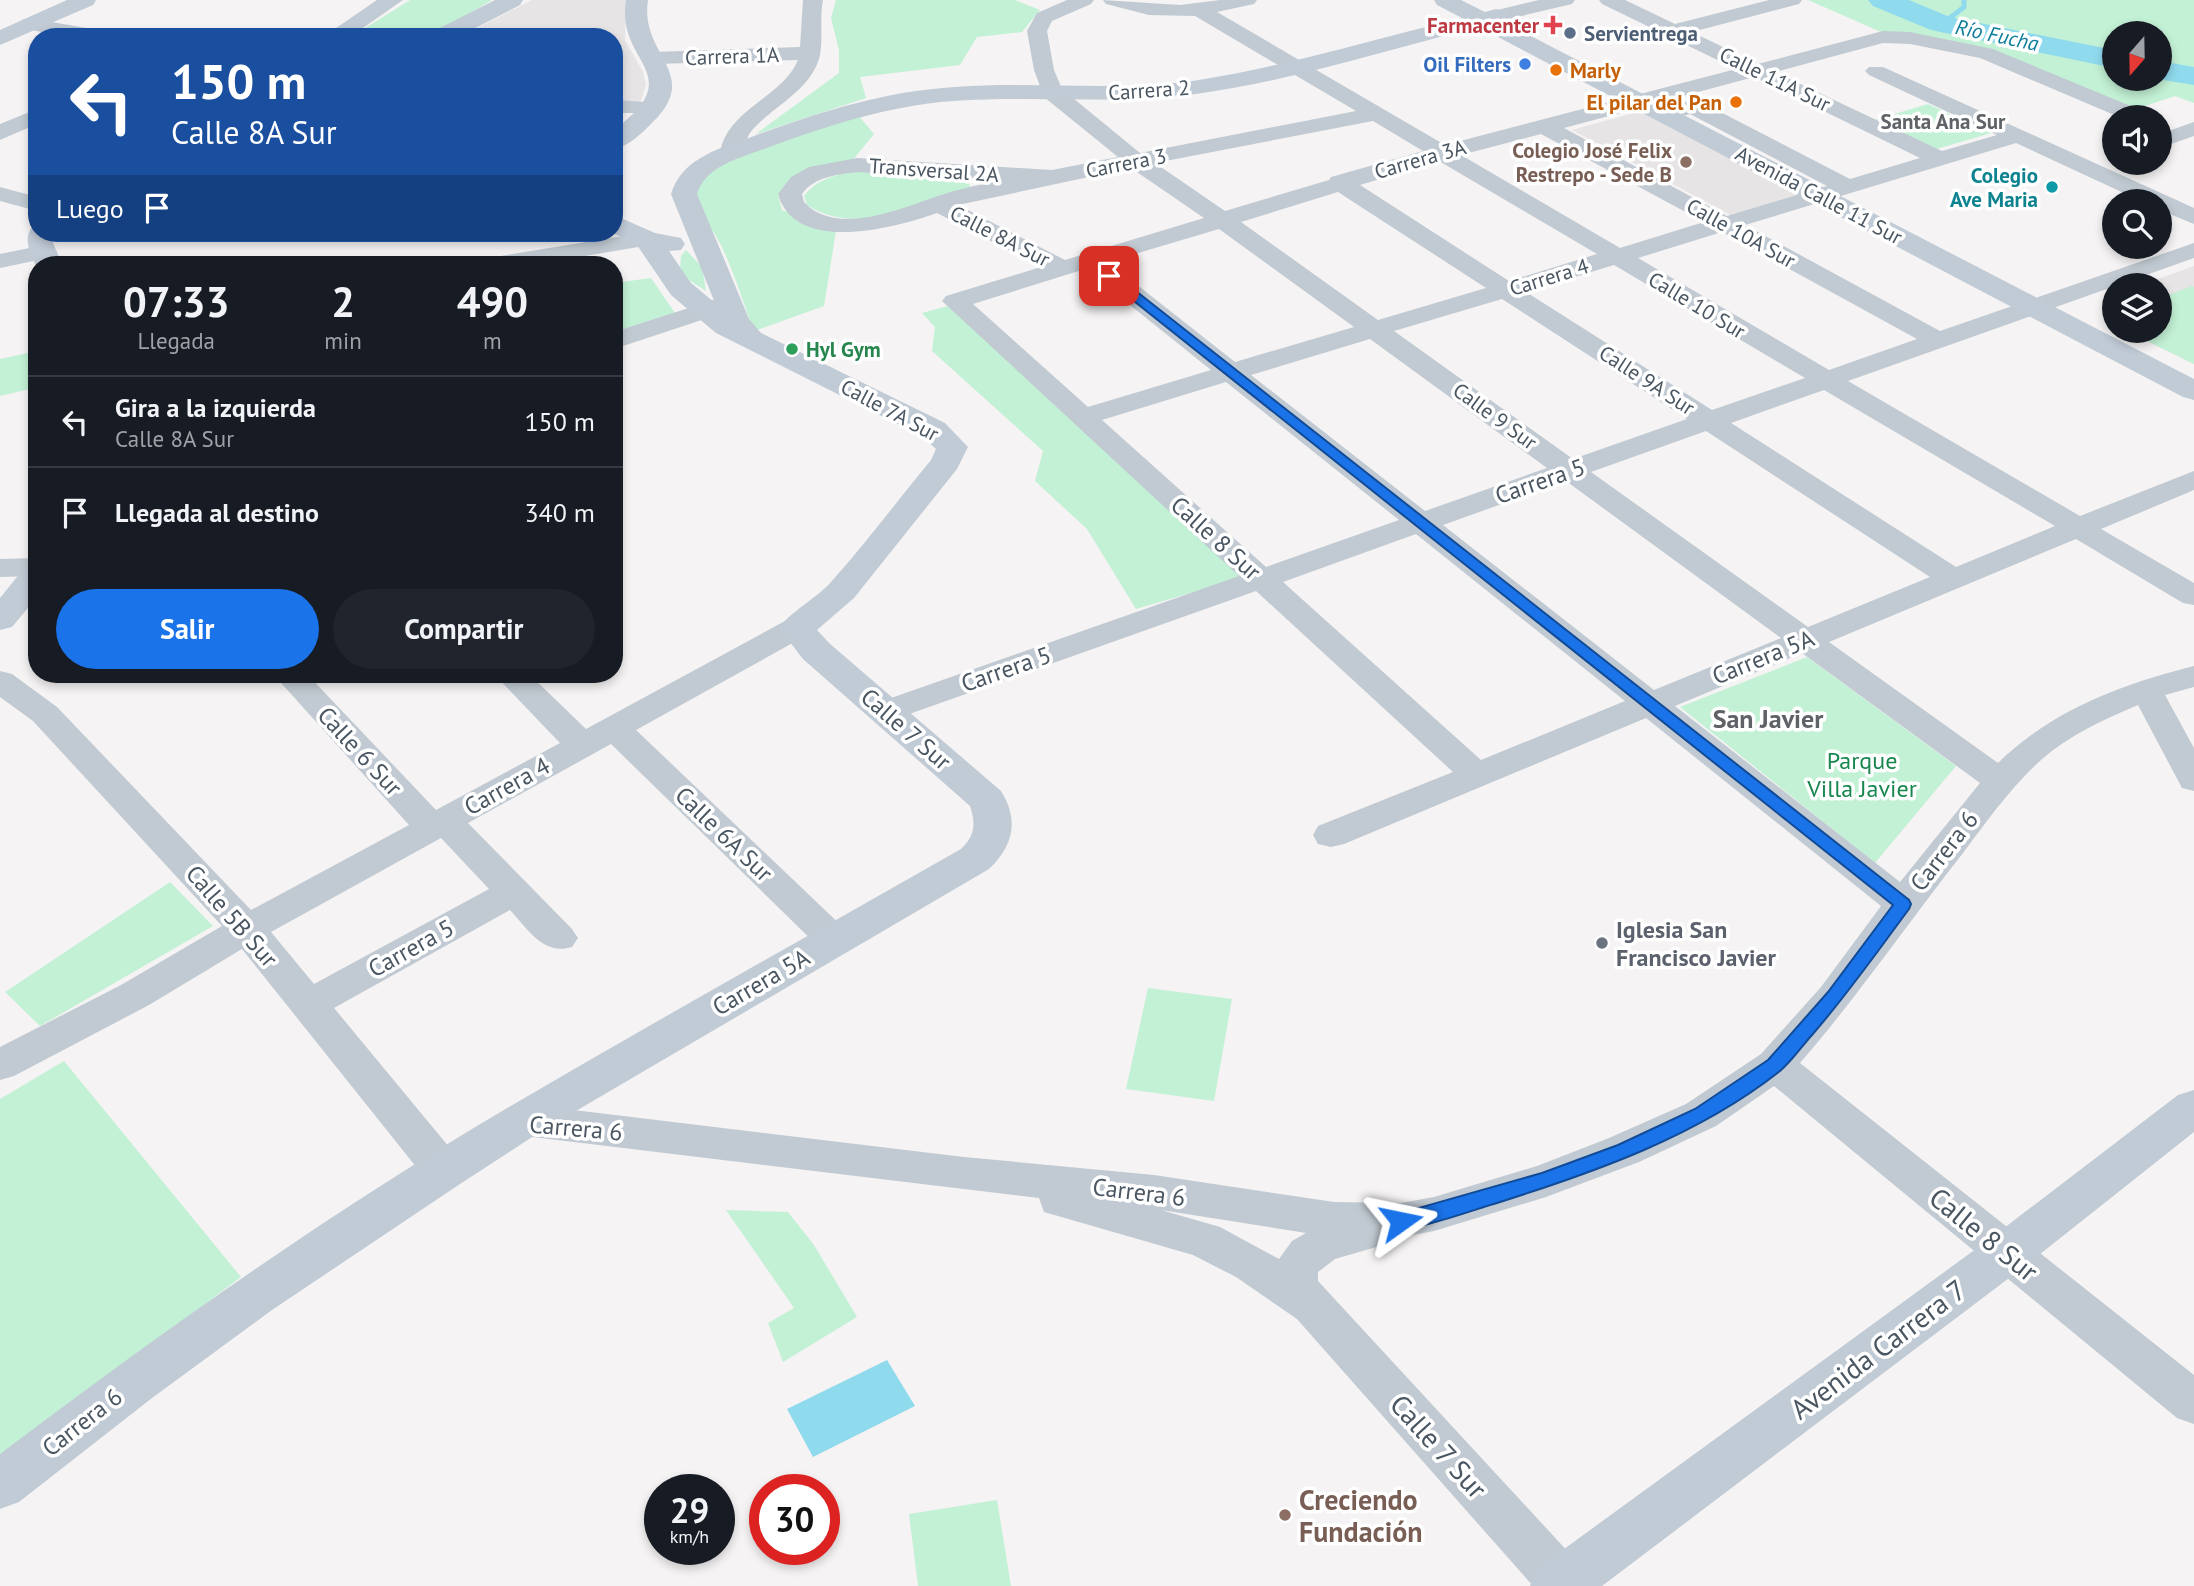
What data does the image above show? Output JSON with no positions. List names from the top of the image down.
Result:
{
  "streets": {
    "street": [
      "Carrera 1A",
      "Calle 11A Sur",
      "Carrera 2",
      "Carrera 3A",
      "Carrera 3",
      "Transversal 2A",
      "Avenida Calle 11 Sur",
      "Calle 10A Sur",
      "Calle 8A Sur",
      "Carrera 4",
      "Calle 10 Sur",
      "Calle 9A Sur",
      "Calle 7A Sur",
      "Calle 9 Sur",
      "Carrera 5",
      "Calle 8 Sur",
      "Carrera 5A",
      "Calle 7 Sur",
      "Calle 6 Sur",
      "Calle 6A Sur",
      "Carrera 6",
      "Calle 5B Sur",
      "Avenida Carrera 7"
    ]
  },
  "crossings": [
    ["Calle 11A Sur", "Carrera 3A"],
    ["Calle 11A Sur", "Carrera 4"],
    ["Carrera 2", "Avenida Calle 11 Sur"],
    ["Carrera 2", "Calle 10 Sur"],
    ["Carrera 2", "Calle 9 Sur"],
    ["Carrera 3A", "Avenida Calle 11 Sur"],
    ["Carrera 3A", "Calle 10A Sur"],
    ["Carrera 3A", "Calle 8A Sur"],
    ["Carrera 3A", "Calle 10 Sur"],
    ["Carrera 3A", "Calle 9A Sur"],
    ["Carrera 3A", "Calle 9 Sur"],
    ["Carrera 3A", "Calle 8 Sur"],
    ["Carrera 3", "Transversal 2A"],
    ["Carrera 3", "Calle 8A Sur"],
    ["Carrera 3", "Calle 10 Sur"],
    ["Carrera 3", "Calle 9 Sur"],
    ["Avenida Calle 11 Sur", "Carrera 4"],
    ["Avenida Calle 11 Sur", "Carrera 5"],
    ["Calle 10A Sur", "Carrera 4"],
    ["Calle 10A Sur", "Carrera 5"],
    ["Calle 8A Sur", "Carrera 4"],
    ["Calle 8A Sur", "Carrera 5"],
    ["Calle 8A Sur", "Carrera 5A"],
    ["Calle 8A Sur", "Carrera 6"],
    ["Carrera 4", "Calle 10 Sur"],
    ["Carrera 4", "Calle 9A Sur"],
    ["Carrera 4", "Calle 7A Sur"],
    ["Carrera 4", "Calle 9 Sur"],
    ["Carrera 4", "Calle 8 Sur"],
    ["Carrera 4", "Calle 7 Sur"],
    ["Carrera 4", "Calle 6 Sur"],
    ["Carrera 4", "Calle 6A Sur"],
    ["Carrera 4", "Calle 5B Sur"],
    ["Calle 10 Sur", "Carrera 5"],
    ["Calle 10 Sur", "Carrera 5A"],
    ["Calle 9A Sur", "Carrera 5"],
    ["Calle 9A Sur", "Carrera 5A"],
    ["Calle 9 Sur", "Carrera 5"],
    ["Calle 9 Sur", "Carrera 5A"],
    ["Calle 9 Sur", "Carrera 6"],
    ["Carrera 5", "Calle 8 Sur"],
    ["Carrera 5", "Calle 7 Sur"],
    ["Carrera 5", "Calle 6 Sur"],
    ["Carrera 5", "Calle 5B Sur"],
    ["Calle 8 Sur", "Carrera 5A"],
    ["Calle 8 Sur", "Carrera 6"],
    ["Calle 8 Sur", "Avenida Carrera 7"],
    ["Carrera 5A", "Calle 7 Sur"],
    ["Carrera 5A", "Calle 6A Sur"],
    ["Carrera 5A", "Carrera 6"],
    ["Calle 7 Sur", "Carrera 6"],
    ["Calle 7 Sur", "Avenida Carrera 7"],
    ["Carrera 6", "Calle 5B Sur"]
  ],
  "districts": ["Santa Ana Sur", "San Javier"],
  "water": ["Río Fucha"],
  "parks": ["Parque Villa Javier"],
  "places": {
    "health": ["Farmacenter"],
    "other": [
      "Servientrega",
      "Oil Filters",
      "Marly",
      "El pilar del Pan",
      "Colegio José Felix Restrepo - Sede B",
      "Colegio Ave Maria",
      "Hyl Gym",
      "Iglesia San Francisco Javier",
      "Creciendo Fundación"
    ]
  },
  "north": "bottom",
  "page": {
    "turn": ["150 m", "Calle 8A Sur"],
    "then": "Luego",
    "eta": [
      "07:33",
      "Llegada",
      "2",
      "min",
      "490",
      "m"
    ],
    "list": [
      {
        "name": "Gira a la izquierda",
        "note": "Calle 8A Sur",
        "value": "150 m"
      },
      {
        "name": "Llegada al destino",
        "value": "340 m"
      }
    ],
    "buttons": ["Salir", "Compartir"],
    "speed": "29 km/h",
    "limit": "30"
  }
}
